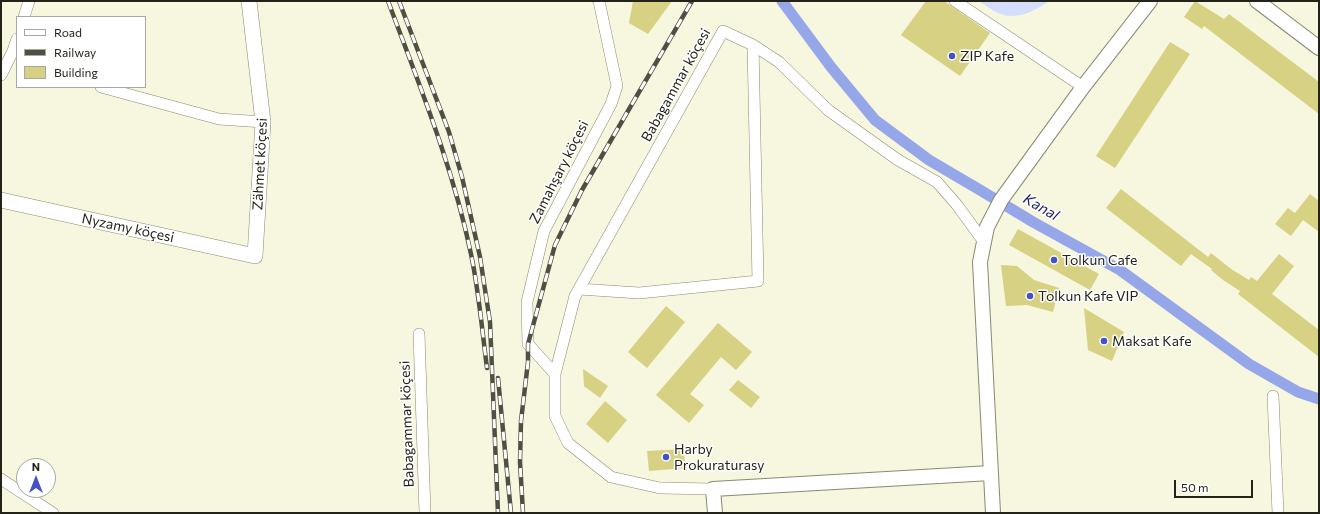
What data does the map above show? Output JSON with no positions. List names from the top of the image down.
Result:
{
  "streets": {
    "main road": ["Zähmet köçesi", "Nyzamy köçesi"],
    "street": ["Babagammar köçesi", "Zamahşary köçesi"]
  },
  "crossings": [
    ["Babagammar köçesi", "Zamahşary köçesi"],
    ["Zähmet köçesi", "Nyzamy köçesi"]
  ],
  "water": ["Kanal"],
  "places": [
    "ZIP Kafe",
    "Tolkun Cafe",
    "Tolkun Kafe VIP",
    "Maksat Kafe",
    "Harby Prokuraturasy"
  ],
  "legend": ["Road", "Railway", "Building"],
  "scale_bar": "50 m",
  "north": "top"
}
